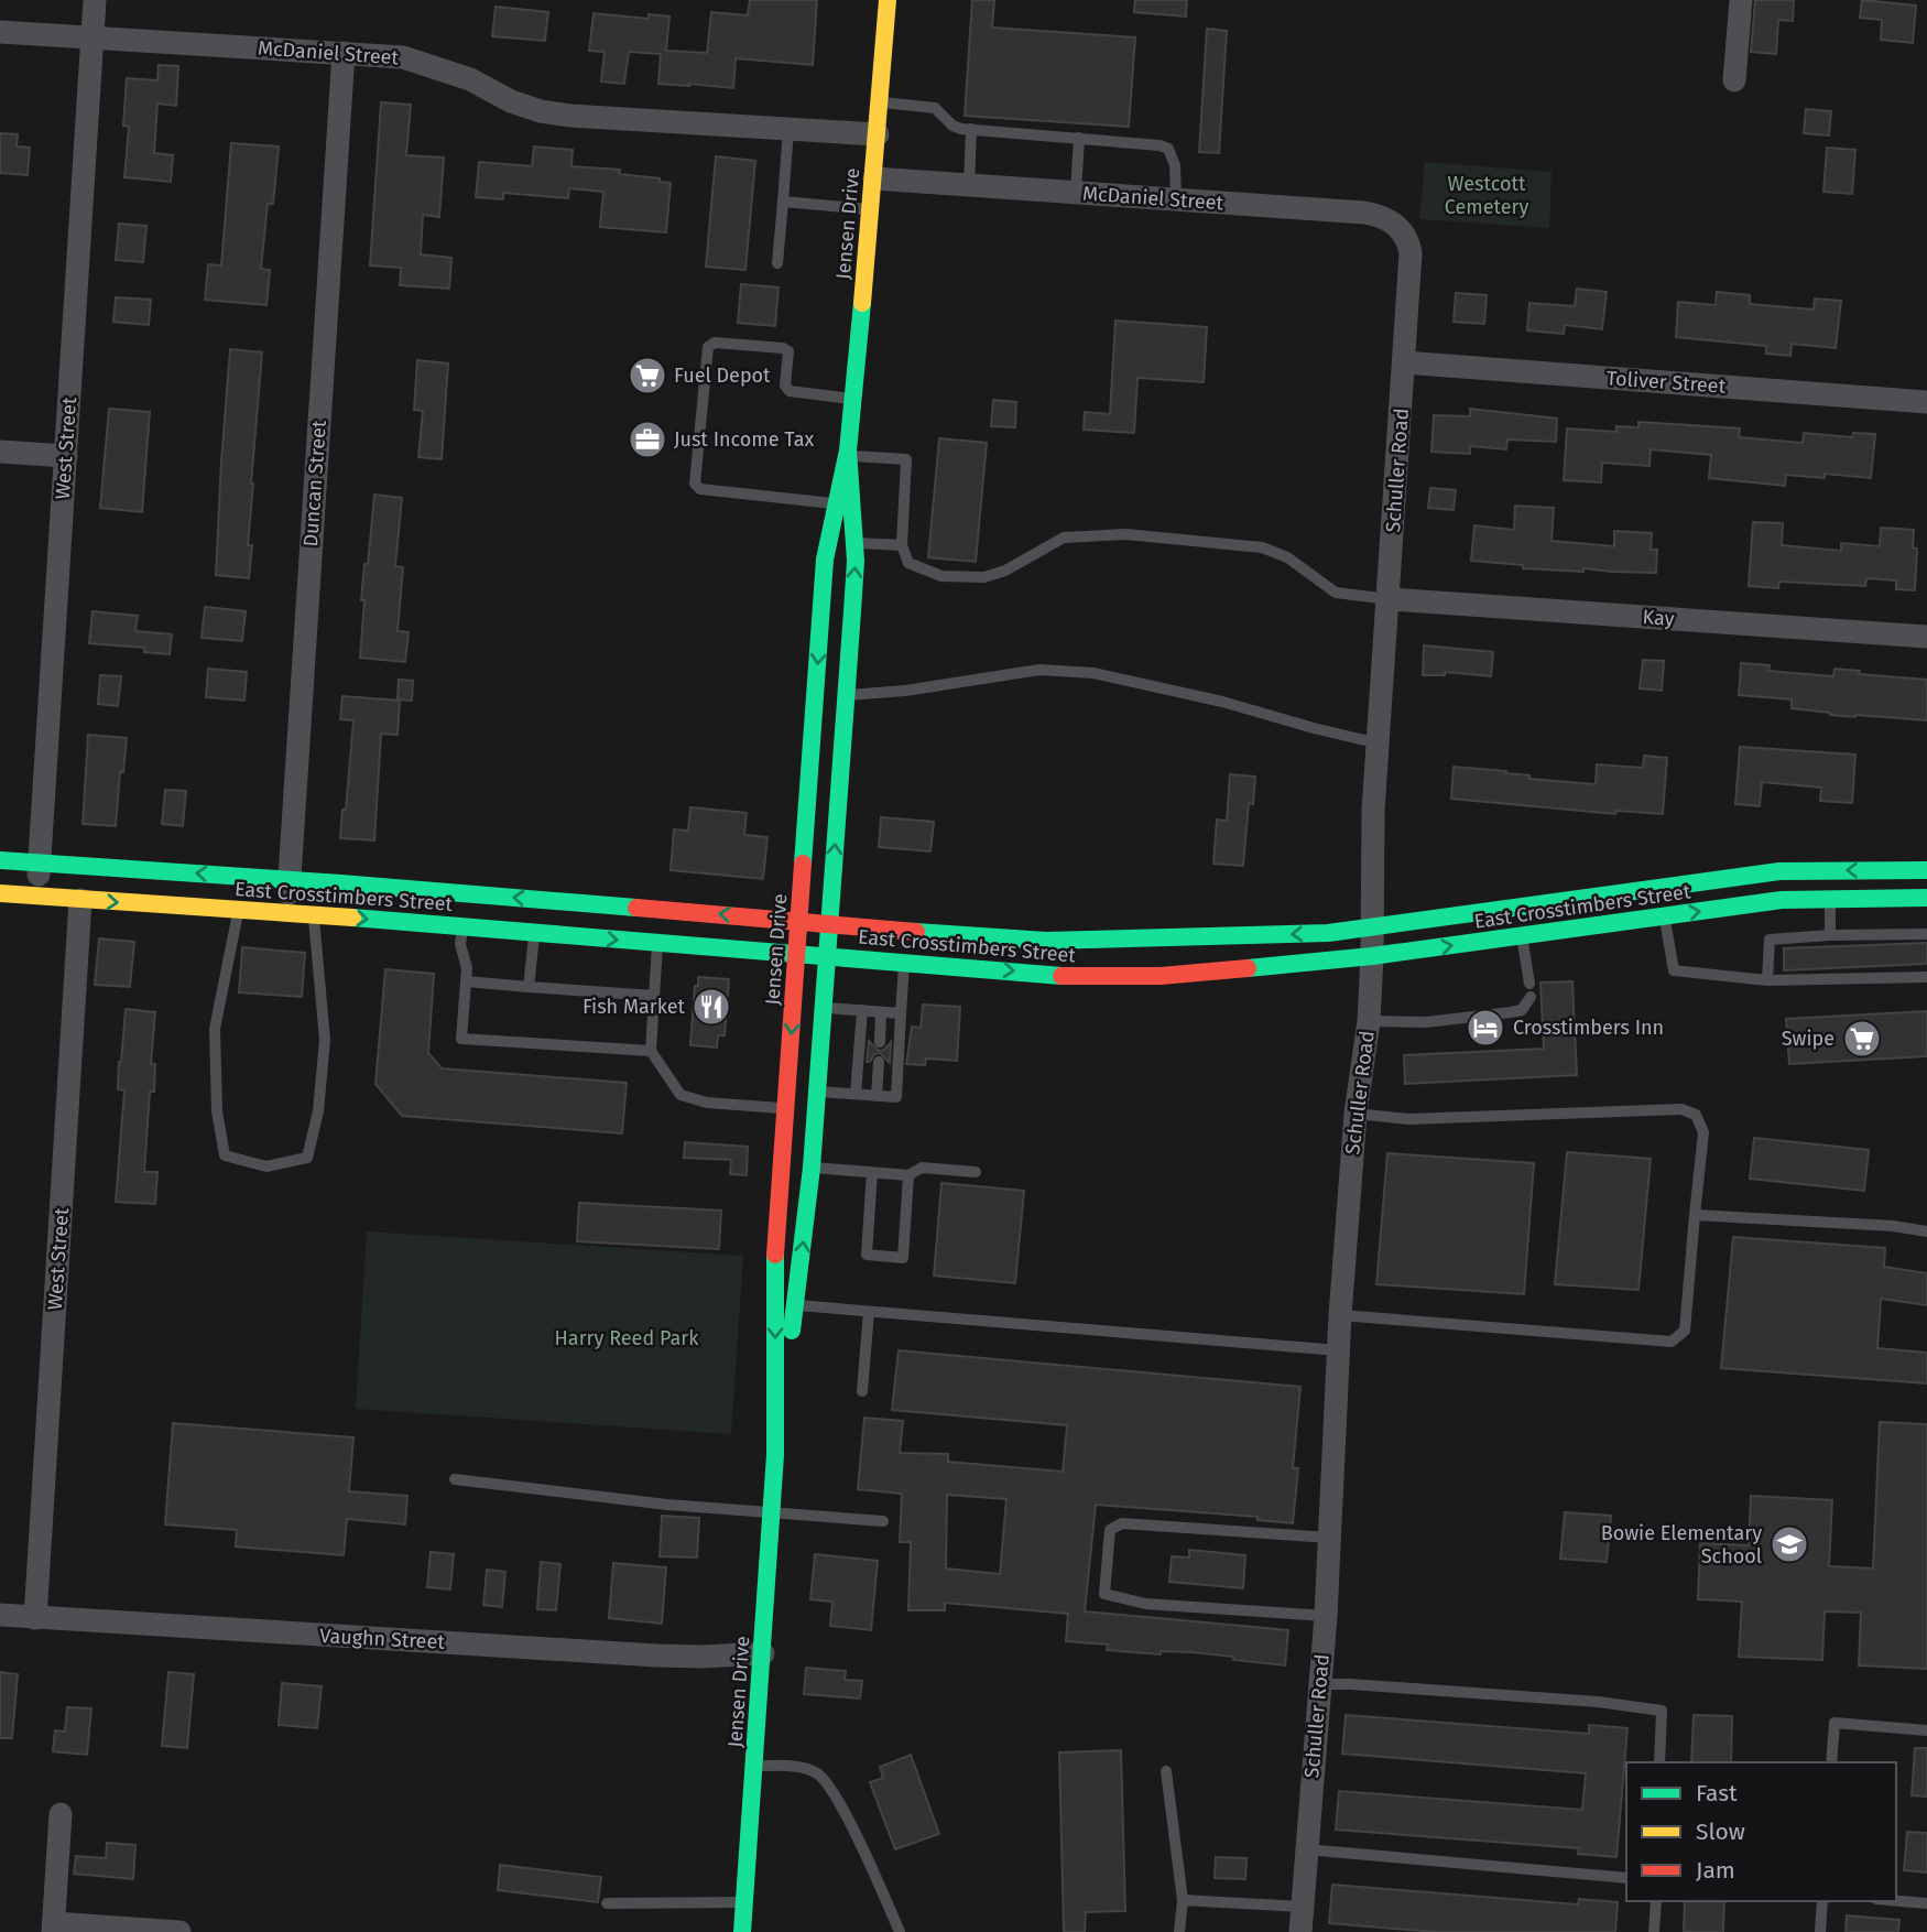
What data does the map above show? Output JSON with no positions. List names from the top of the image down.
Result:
{
  "streets": {
    "main road": ["Jensen Drive", "East Crosstimbers Street"],
    "street": [
      "McDaniel Street",
      "Toliver Street",
      "West Street",
      "Schuller Road",
      "Duncan Street",
      "Kay",
      "Vaughn Street"
    ]
  },
  "crossings": [
    ["McDaniel Street", "Jensen Drive"],
    ["McDaniel Street", "West Street"],
    ["McDaniel Street", "Schuller Road"],
    ["McDaniel Street", "Duncan Street"],
    ["Jensen Drive", "East Crosstimbers Street"],
    ["Jensen Drive", "Vaughn Street"],
    ["Toliver Street", "Schuller Road"],
    ["West Street", "East Crosstimbers Street"],
    ["West Street", "Vaughn Street"],
    ["Schuller Road", "Kay"],
    ["Schuller Road", "East Crosstimbers Street"],
    ["Duncan Street", "East Crosstimbers Street"]
  ],
  "parks": ["Westcott Cemetery", "Harry Reed Park"],
  "places": {
    "supermarket": ["Fuel Depot", "Swipe"],
    "office": ["Just Income Tax"],
    "restaurant": ["Fish Market"],
    "hotel": ["Crosstimbers Inn"],
    "school or university": ["Bowie Elementary School"]
  },
  "legend": ["Fast", "Slow", "Jam"]
}
